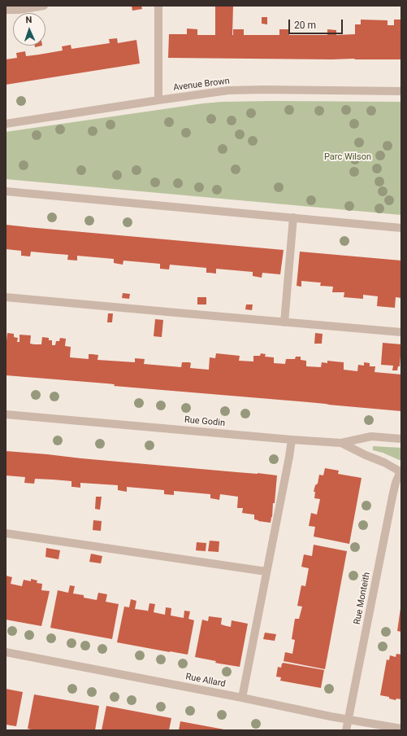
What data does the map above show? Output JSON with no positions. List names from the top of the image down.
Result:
{
  "streets": {
    "street": [
      "Avenue Brown",
      "Rue Godin",
      "Rue Monteith",
      "Rue Allard"
    ]
  },
  "crossings": [
    ["Rue Monteith", "Rue Allard"]
  ],
  "parks": ["Parc Wilson"],
  "scale_bar": "20 m",
  "north": "top"
}
